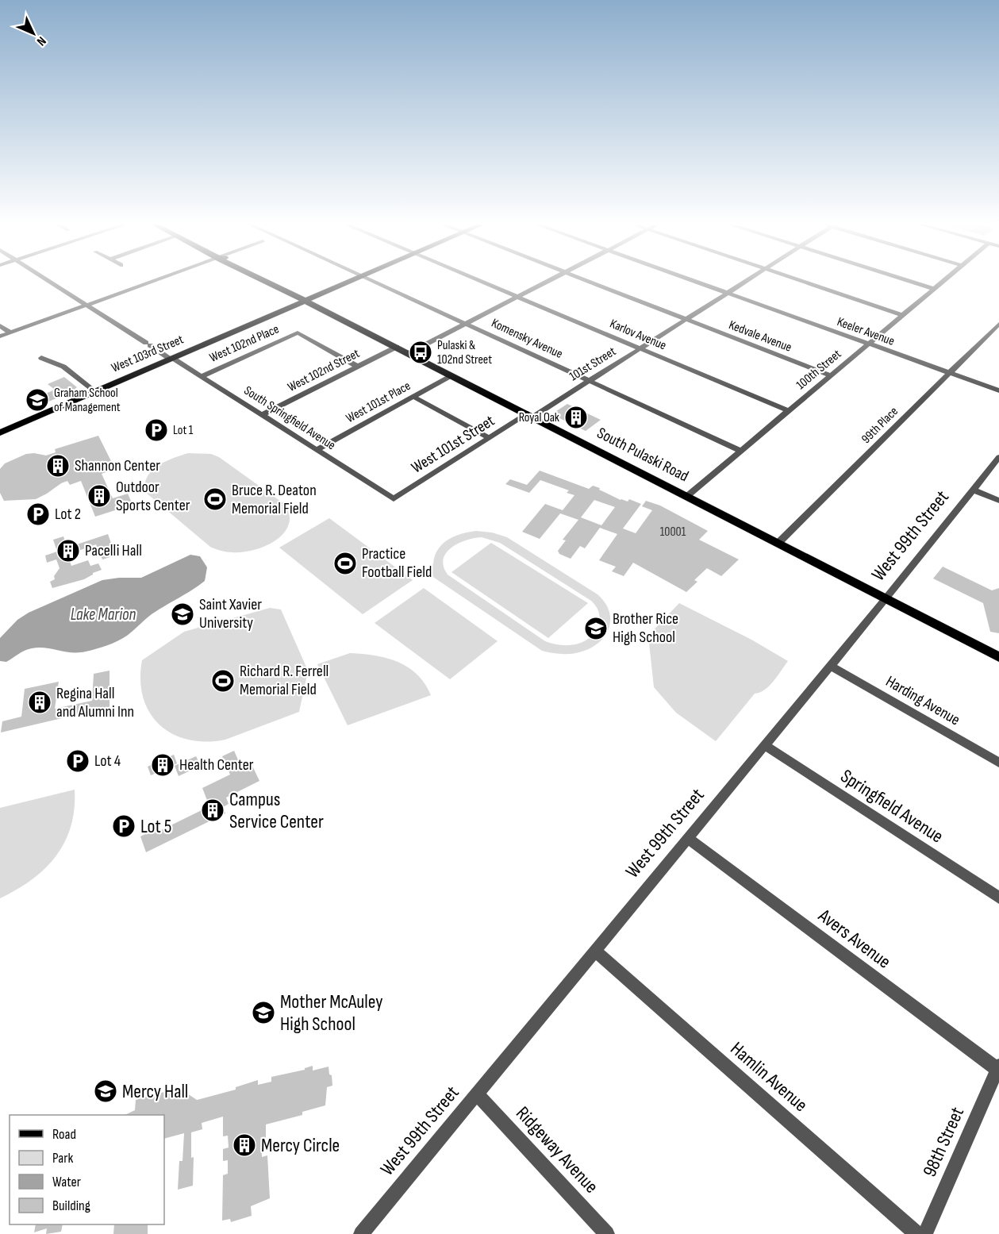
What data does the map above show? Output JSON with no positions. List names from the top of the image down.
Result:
{
  "streets": {
    "main road": ["West 103rd Street", "South Pulaski Road"],
    "street": [
      "Keeler Avenue",
      "Karlov Avenue",
      "Kedvale Avenue",
      "Komensky Avenue",
      "West 102nd Place",
      "101st Street",
      "100th Street",
      "West 102nd Street",
      "West 101st Place",
      "South Springfield Avenue",
      "99th Place",
      "West 101st Street",
      "West 99th Street",
      "Harding Avenue",
      "Springfield Avenue",
      "Avers Avenue",
      "Hamlin Avenue",
      "98th Street",
      "Ridgeway Avenue"
    ]
  },
  "crossings": [
    ["Keeler Avenue", "101st Street"],
    ["Keeler Avenue", "100th Street"],
    ["Keeler Avenue", "99th Place"],
    ["Karlov Avenue", "101st Street"],
    ["Karlov Avenue", "100th Street"],
    ["Kedvale Avenue", "101st Street"],
    ["Kedvale Avenue", "100th Street"],
    ["Komensky Avenue", "101st Street"],
    ["Komensky Avenue", "100th Street"],
    ["West 102nd Place", "West 102nd Street"],
    ["West 102nd Place", "South Springfield Avenue"],
    ["West 103rd Street", "South Springfield Avenue"],
    ["West 103rd Street", "South Pulaski Road"],
    ["101st Street", "West 101st Street"],
    ["101st Street", "South Pulaski Road"],
    ["100th Street", "South Pulaski Road"],
    ["West 102nd Street", "South Springfield Avenue"],
    ["West 102nd Street", "South Pulaski Road"],
    ["West 101st Place", "South Springfield Avenue"],
    ["West 101st Place", "South Pulaski Road"],
    ["South Springfield Avenue", "West 101st Street"],
    ["99th Place", "South Pulaski Road"],
    ["West 101st Street", "South Pulaski Road"],
    ["South Pulaski Road", "West 99th Street"],
    ["West 99th Street", "Harding Avenue"],
    ["West 99th Street", "Springfield Avenue"],
    ["West 99th Street", "Avers Avenue"],
    ["West 99th Street", "Hamlin Avenue"],
    ["West 99th Street", "Ridgeway Avenue"],
    ["Avers Avenue", "98th Street"]
  ],
  "water": ["Lake Marion"],
  "places": {
    "bus stop": ["Pulaski & 102nd Street"],
    "school or university": [
      "Graham School of Management",
      "Saint Xavier University",
      "Brother Rice High School",
      "Mother McAuley High School",
      "Mercy Hall"
    ],
    "building": [
      "Royal Oak",
      "Shannon Center",
      "Outdoor Sports Center",
      "Pacelli Hall",
      "Regina Hall and Alumni Inn",
      "Health Center",
      "Campus Service Center",
      "Mercy Circle"
    ],
    "parking": [
      "Lot 1",
      "Lot 2",
      "Lot 4",
      "Lot 5"
    ],
    "sports": ["Bruce R. Deaton Memorial Field", "Practice Football Field", "Richard R. Ferrell Memorial Field"]
  },
  "house_numbers": ["10001"],
  "legend": [
    "Road",
    "Park",
    "Water",
    "Building"
  ],
  "north": "bottom right"
}
